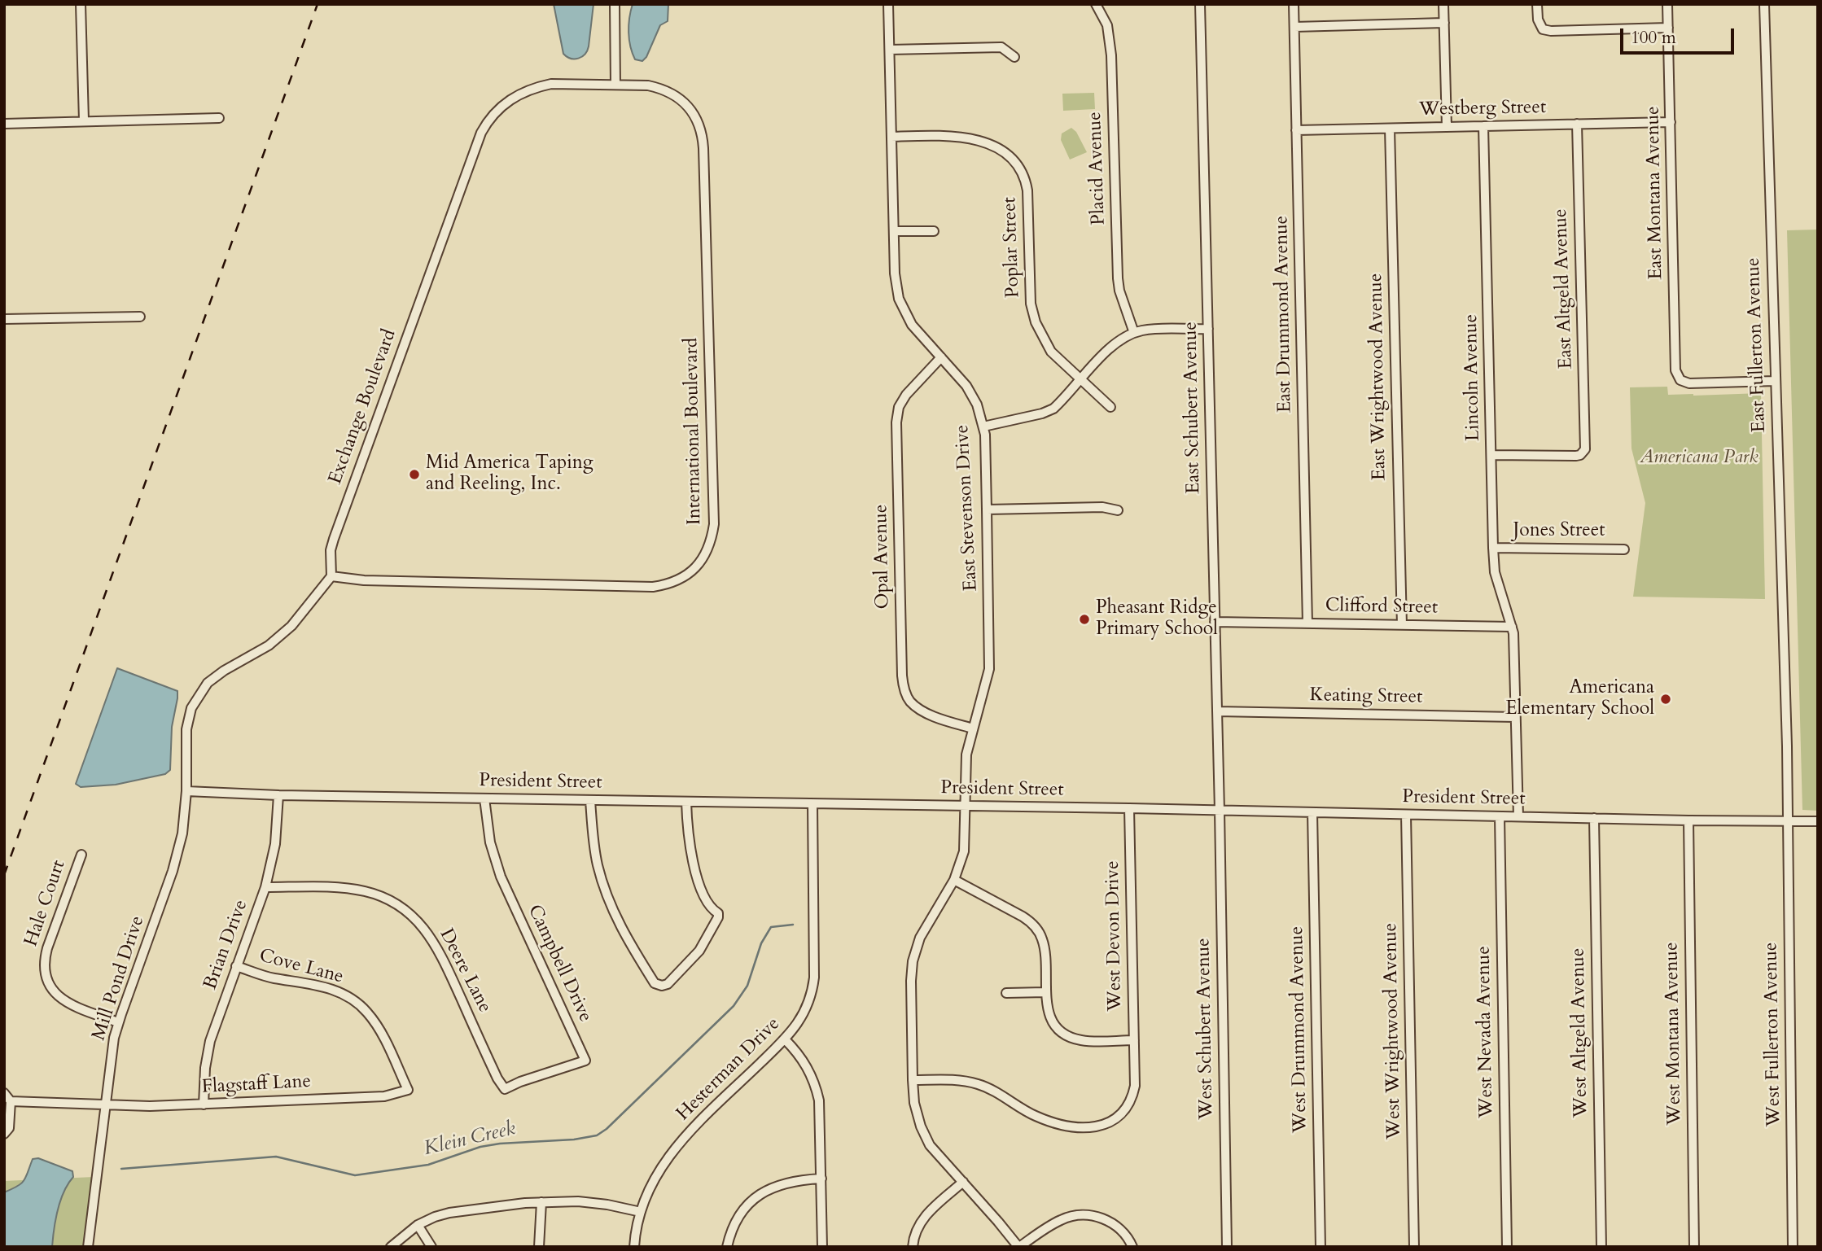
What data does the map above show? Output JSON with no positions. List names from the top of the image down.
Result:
{
  "streets": {
    "street": [
      "Westberg Street",
      "Placid Avenue",
      "East Montana Avenue",
      "Poplar Street",
      "East Altgeld Avenue",
      "East Drummond Avenue",
      "East Fullerton Avenue",
      "East Wrightwood Avenue",
      "Lincoln Avenue",
      "Exchange Boulevard",
      "East Schubert Avenue",
      "International Boulevard",
      "East Stevenson Drive",
      "Jones Street",
      "Opal Avenue",
      "Clifford Street",
      "Keating Street",
      "President Street",
      "Hale Court",
      "West Devon Drive",
      "Brian Drive",
      "Campbell Drive",
      "Cove Lane",
      "Deere Lane",
      "Mill Pond Drive",
      "West Schubert Avenue",
      "West Drummond Avenue",
      "West Wrightwood Avenue",
      "West Nevada Avenue",
      "West Altgeld Avenue",
      "West Montana Avenue",
      "West Fullerton Avenue",
      "Hesterman Drive",
      "Flagstaff Lane"
    ]
  },
  "crossings": [
    ["Westberg Street", "East Montana Avenue"],
    ["Westberg Street", "East Altgeld Avenue"],
    ["Westberg Street", "East Drummond Avenue"],
    ["Westberg Street", "East Wrightwood Avenue"],
    ["Westberg Street", "Lincoln Avenue"],
    ["East Montana Avenue", "East Fullerton Avenue"],
    ["Poplar Street", "East Stevenson Drive"],
    ["East Altgeld Avenue", "Lincoln Avenue"],
    ["East Drummond Avenue", "Clifford Street"],
    ["East Fullerton Avenue", "President Street"],
    ["East Fullerton Avenue", "West Fullerton Avenue"],
    ["East Wrightwood Avenue", "Clifford Street"],
    ["Lincoln Avenue", "Jones Street"],
    ["Lincoln Avenue", "Clifford Street"],
    ["Exchange Boulevard", "International Boulevard"],
    ["East Schubert Avenue", "Clifford Street"],
    ["East Schubert Avenue", "Keating Street"],
    ["East Schubert Avenue", "President Street"],
    ["East Schubert Avenue", "West Schubert Avenue"],
    ["East Stevenson Drive", "Opal Avenue"],
    ["East Stevenson Drive", "President Street"],
    ["East Stevenson Drive", "West Devon Drive"],
    ["President Street", "West Devon Drive"],
    ["President Street", "Brian Drive"],
    ["President Street", "Campbell Drive"],
    ["President Street", "Mill Pond Drive"],
    ["President Street", "West Schubert Avenue"],
    ["President Street", "West Drummond Avenue"],
    ["President Street", "West Wrightwood Avenue"],
    ["President Street", "West Nevada Avenue"],
    ["President Street", "West Altgeld Avenue"],
    ["President Street", "West Montana Avenue"],
    ["President Street", "West Fullerton Avenue"],
    ["President Street", "Hesterman Drive"],
    ["Hale Court", "Mill Pond Drive"],
    ["Brian Drive", "Cove Lane"],
    ["Brian Drive", "Deere Lane"],
    ["Brian Drive", "Flagstaff Lane"],
    ["Campbell Drive", "Deere Lane"],
    ["Cove Lane", "Flagstaff Lane"],
    ["Mill Pond Drive", "Flagstaff Lane"]
  ],
  "water": ["Klein Creek"],
  "parks": ["Americana Park"],
  "places": ["Mid America Taping and Reeling, Inc.", "Pheasant Ridge Primary School", "Americana Elementary School"],
  "scale_bar": "100 m"
}
